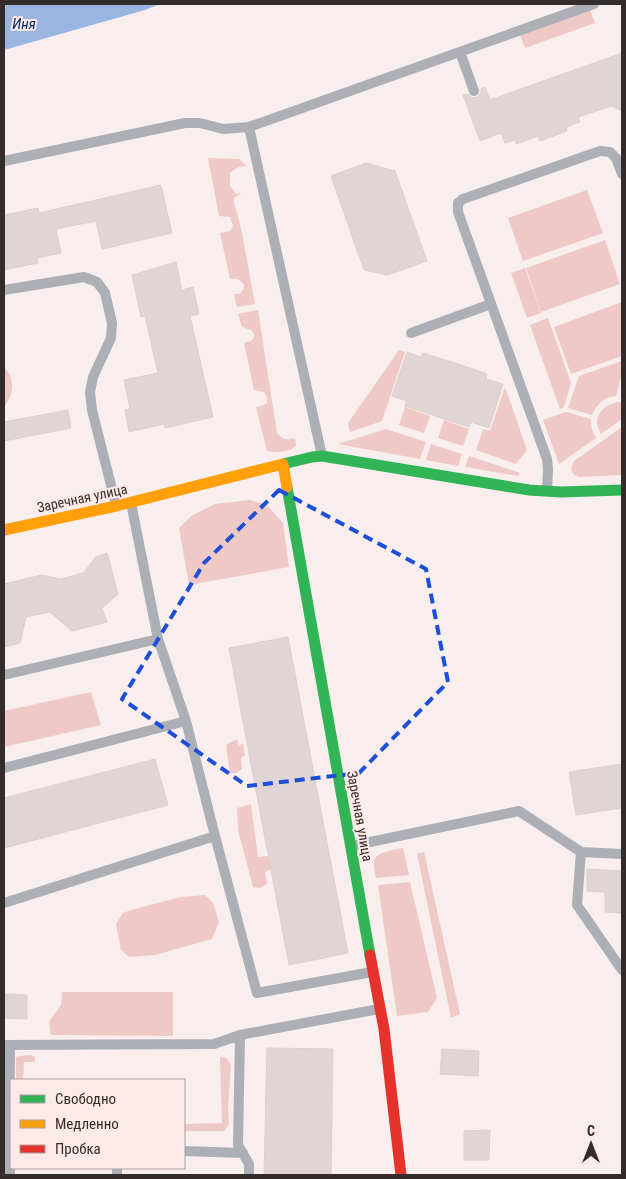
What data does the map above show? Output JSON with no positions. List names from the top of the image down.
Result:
{
  "streets": {
    "street": ["Заречная улица"]
  },
  "water": ["Иня"],
  "legend": ["Свободно", "Медленно", "Пробка"],
  "north": "top"
}
